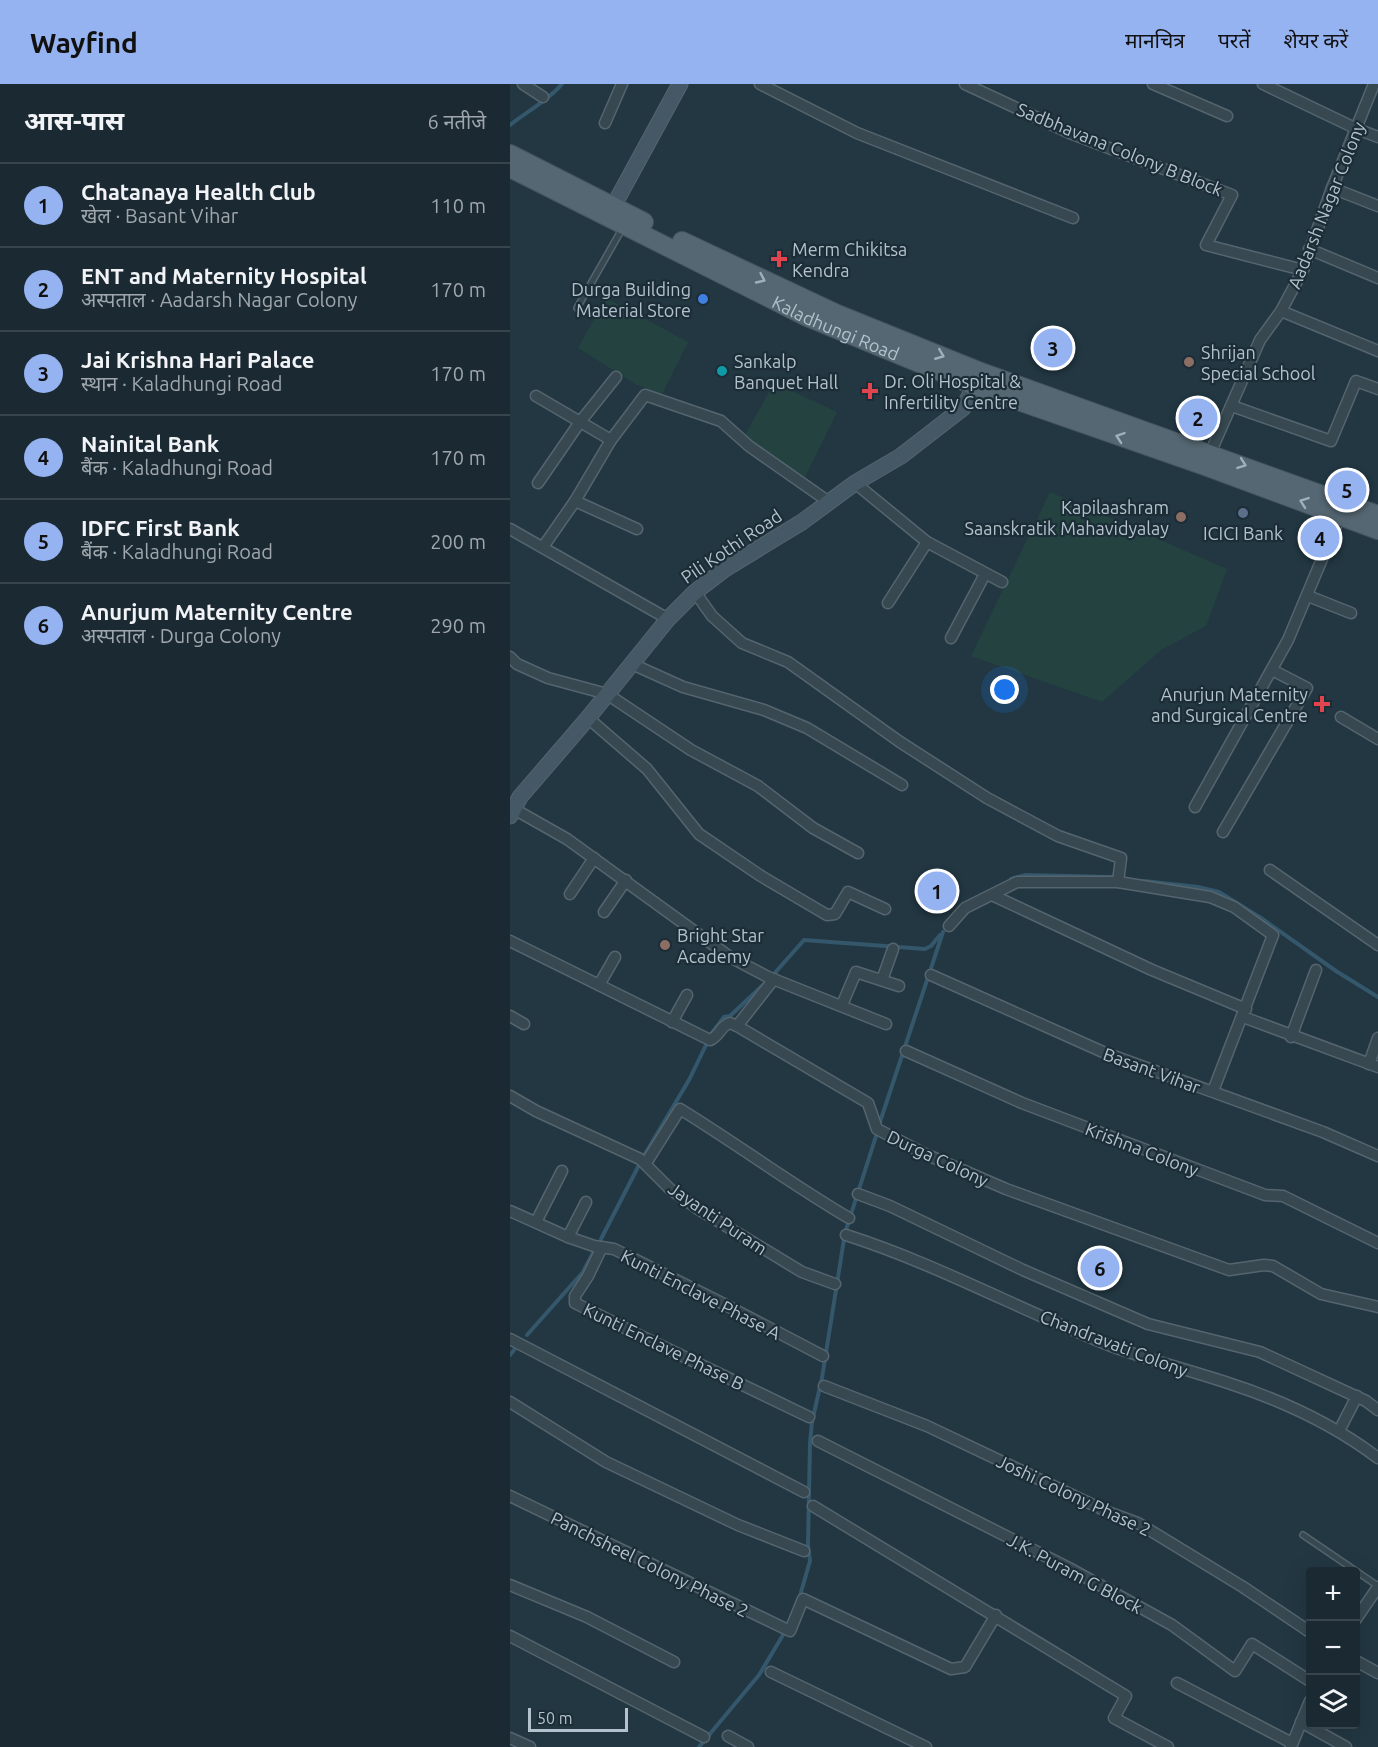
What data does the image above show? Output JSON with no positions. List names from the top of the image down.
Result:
{
  "streets": {
    "main road": ["Kaladhungi Road"],
    "street": [
      "Sadbhavana Colony B Block",
      "Aadarsh Nagar Colony",
      "Pili Kothi Road",
      "Basant Vihar",
      "Krishna Colony",
      "Durga Colony",
      "Jayanti Puram",
      "Kunti Enclave Phase A",
      "Chandravati Colony",
      "Kunti Enclave Phase B",
      "Joshi Colony Phase 2",
      "Panchsheel Colony Phase 2",
      "J.K. Puram G Block"
    ]
  },
  "crossings": [
    ["Sadbhavana Colony B Block", "Aadarsh Nagar Colony"],
    ["Aadarsh Nagar Colony", "Kaladhungi Road"],
    ["Kaladhungi Road", "Pili Kothi Road"],
    ["Kunti Enclave Phase A", "Kunti Enclave Phase B"]
  ],
  "places": {
    "health": ["Merm Chikitsa Kendra", "Dr. Oli Hospital & Infertility Centre", "Anurjun Maternity and Surgical Centre"],
    "other": [
      "Durga Building Material Store",
      "Shrijan Special School",
      "Sankalp Banquet Hall",
      "ICICI Bank",
      "Kapilaashram Saanskratik Mahavidyalay",
      "Bright Star Academy"
    ]
  },
  "scale_bar": "50 m",
  "page": {
    "header": "Wayfind",
    "nav": ["मानचित्र", "परतें", "शेयर करें"],
    "heading": ["आस-पास", "6 नतीजे"],
    "list": [
      {
        "mark": "1",
        "name": "Chatanaya Health Club",
        "note": "खेल · Basant Vihar",
        "value": "110 m"
      },
      {
        "mark": "2",
        "name": "ENT and Maternity Hospital",
        "note": "अस्पताल · Aadarsh Nagar Colony",
        "value": "170 m"
      },
      {
        "mark": "3",
        "name": "Jai Krishna Hari Palace",
        "note": "स्थान · Kaladhungi Road",
        "value": "170 m"
      },
      {
        "mark": "4",
        "name": "Nainital Bank",
        "note": "बैंक · Kaladhungi Road",
        "value": "170 m"
      },
      {
        "mark": "5",
        "name": "IDFC First Bank",
        "note": "बैंक · Kaladhungi Road",
        "value": "200 m"
      },
      {
        "mark": "6",
        "name": "Anurjum Maternity Centre",
        "note": "अस्पताल · Durga Colony",
        "value": "290 m"
      }
    ],
    "pins": [
      "3",
      "2",
      "5",
      "4",
      "1",
      "6"
    ],
    "map_buttons": ["+", "−"],
    "scale": "50 m"
  }
}
